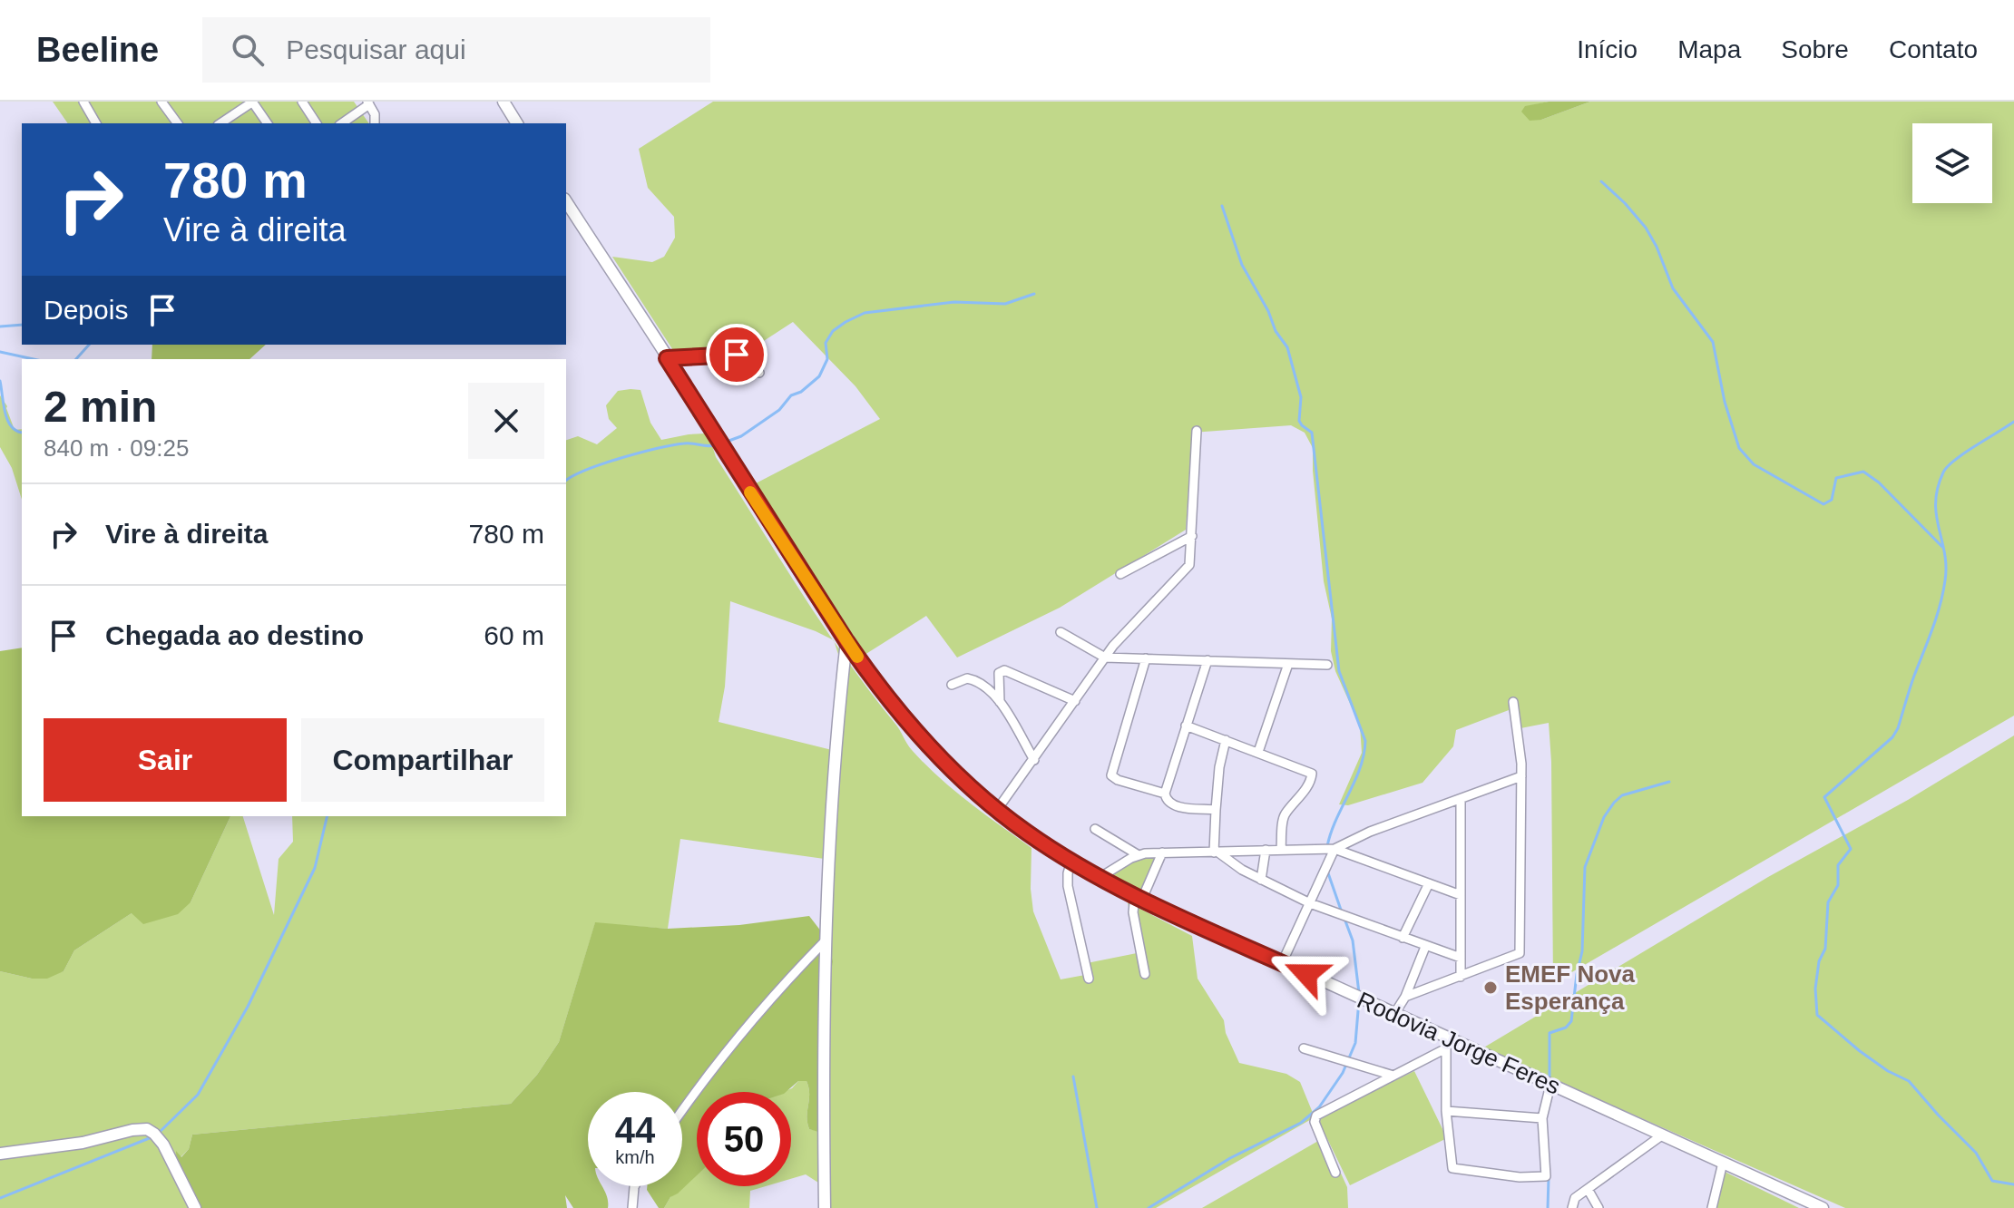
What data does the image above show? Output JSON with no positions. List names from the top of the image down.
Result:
{
  "streets": {
    "main road": ["Rodovia Jorge Feres"]
  },
  "places": ["EMEF Nova Esperança"],
  "page": {
    "header": "Beeline",
    "search": "Pesquisar aqui",
    "nav": [
      "Início",
      "Mapa",
      "Sobre",
      "Contato"
    ],
    "turn": ["780 m", "Vire à direita"],
    "then": "Depois",
    "heading": ["2 min", "840 m · 09:25"],
    "list": [
      {
        "name": "Vire à direita",
        "value": "780 m"
      },
      {
        "name": "Chegada ao destino",
        "value": "60 m"
      }
    ],
    "buttons": ["Sair", "Compartilhar"],
    "speed": "44 km/h",
    "limit": "50"
  }
}
